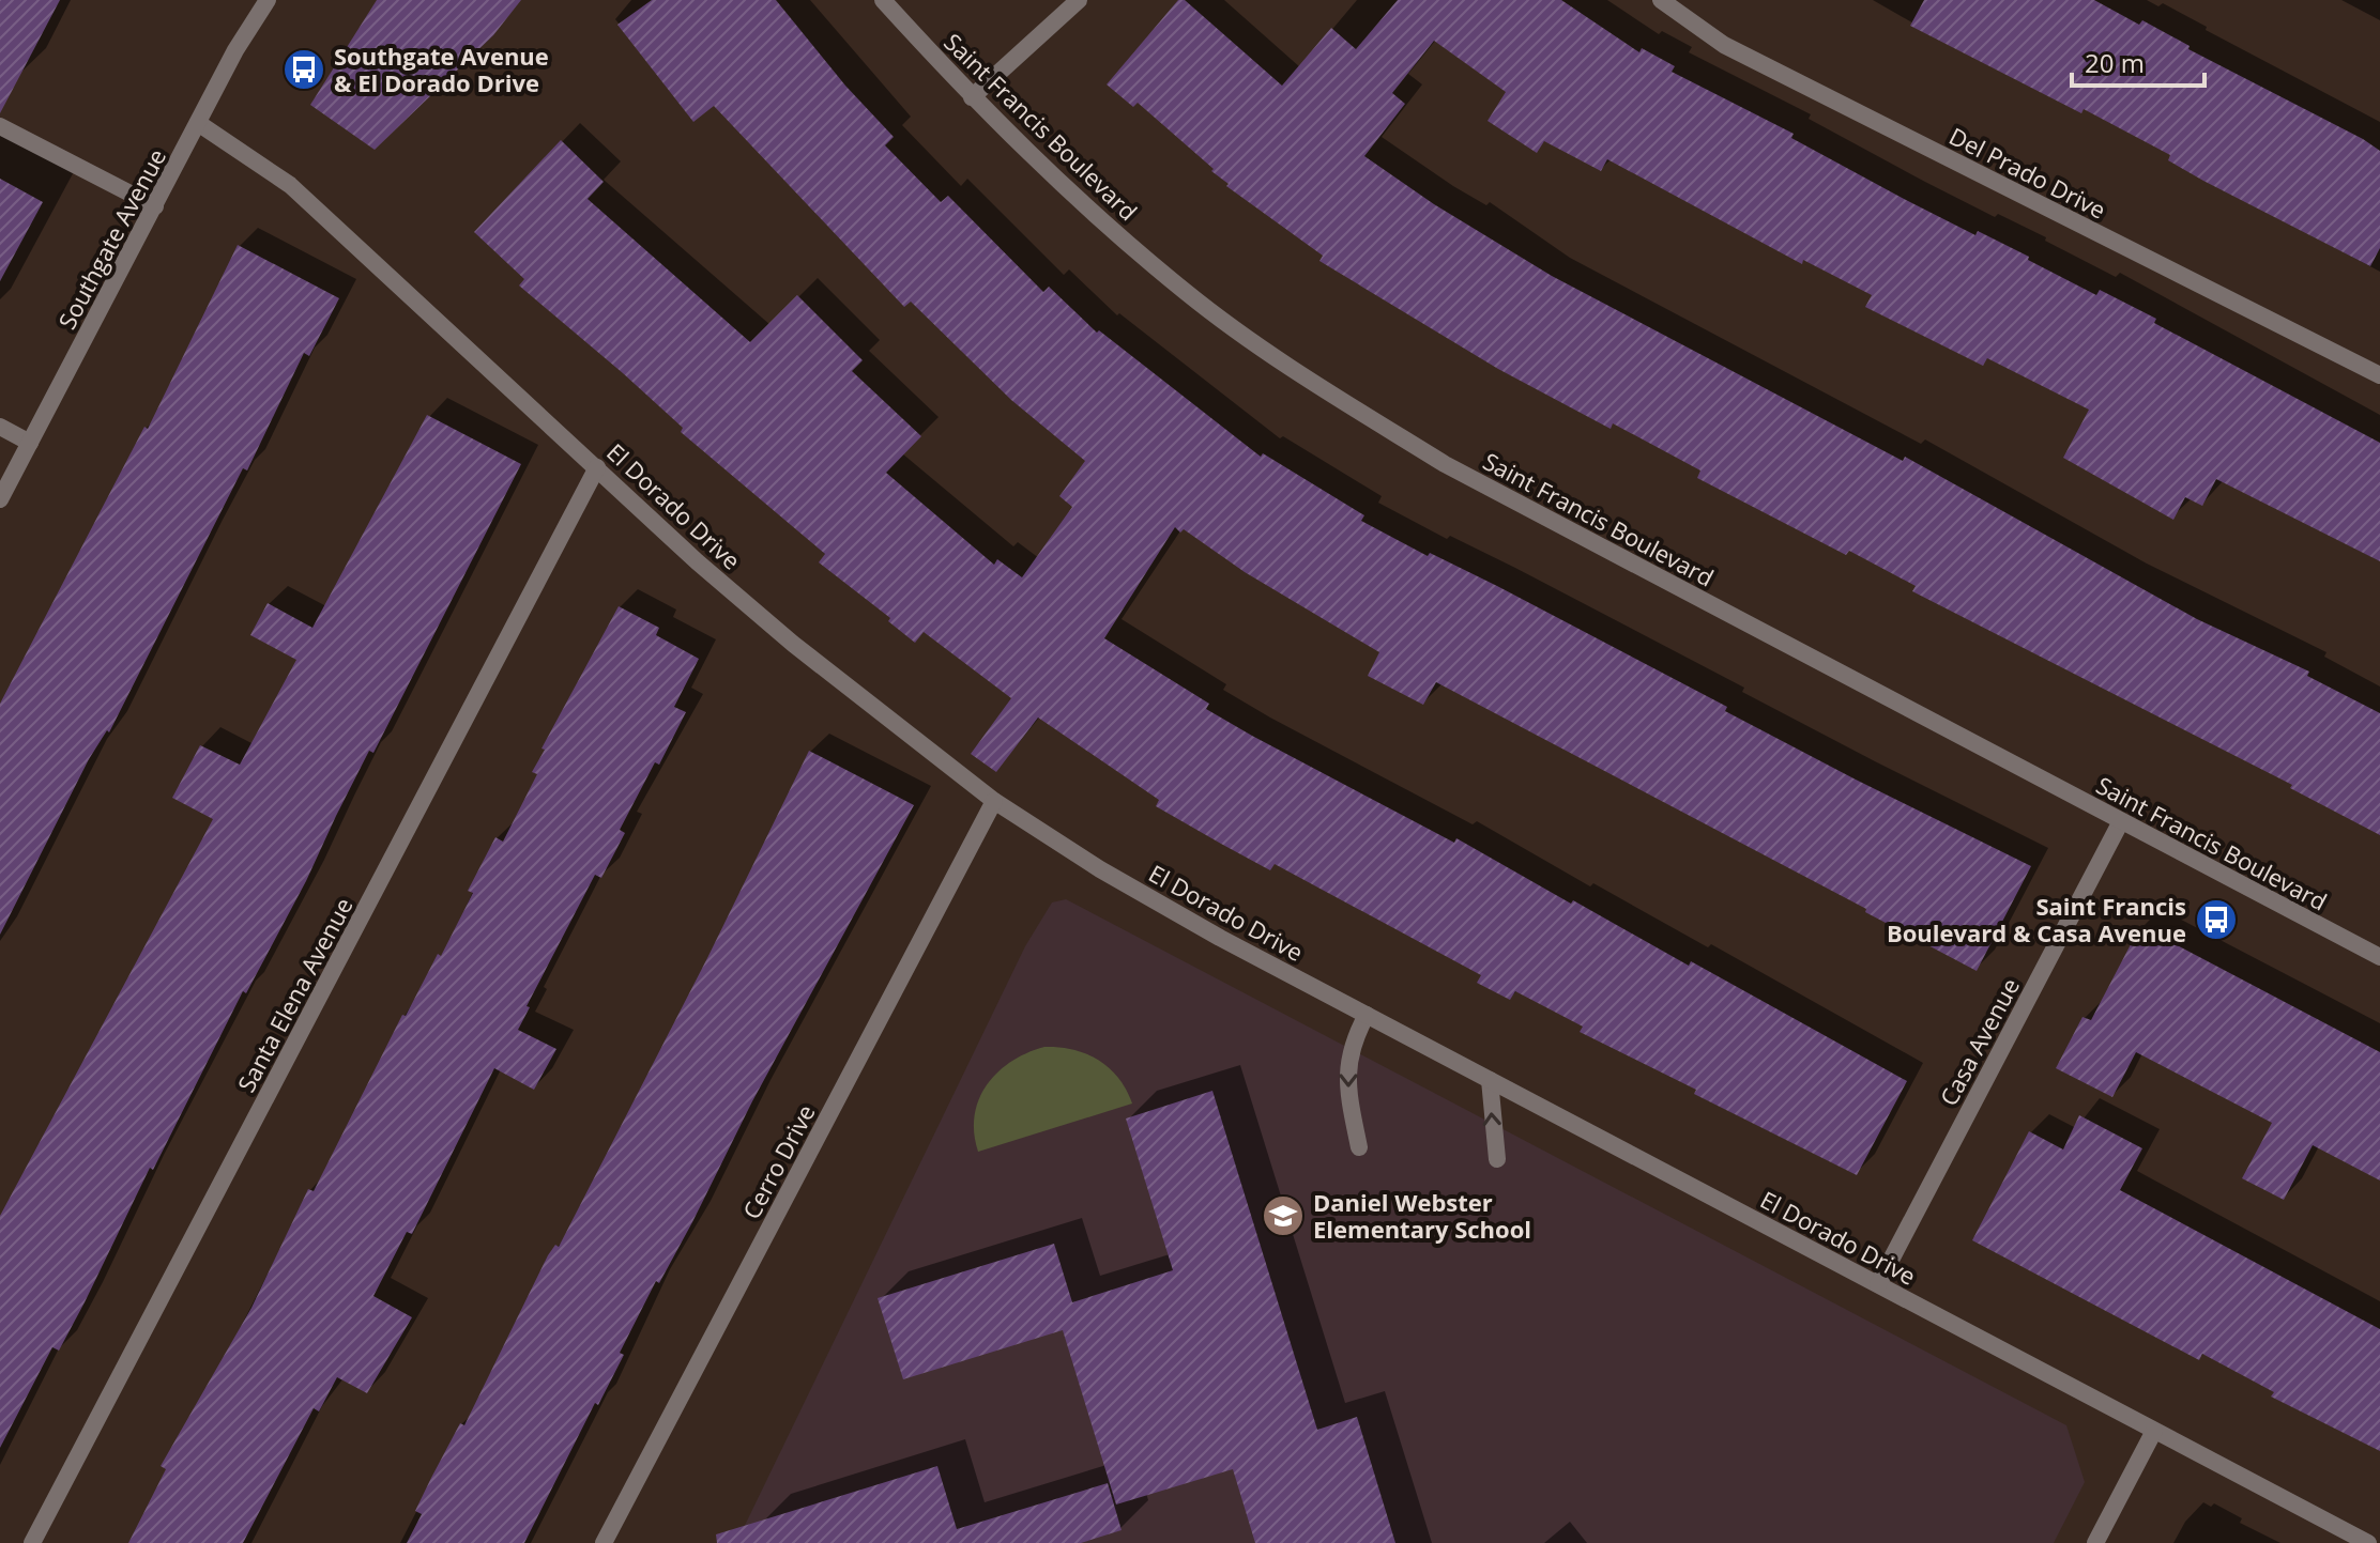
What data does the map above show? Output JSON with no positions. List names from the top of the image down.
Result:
{
  "streets": {
    "street": [
      "Saint Francis Boulevard",
      "Del Prado Drive",
      "Southgate Avenue",
      "El Dorado Drive",
      "Santa Elena Avenue",
      "Casa Avenue",
      "Cerro Drive"
    ]
  },
  "crossings": [
    ["Saint Francis Boulevard", "Casa Avenue"],
    ["Southgate Avenue", "El Dorado Drive"],
    ["El Dorado Drive", "Santa Elena Avenue"],
    ["El Dorado Drive", "Casa Avenue"],
    ["El Dorado Drive", "Cerro Drive"]
  ],
  "places": {
    "bus stop": ["Southgate Avenue & El Dorado Drive", "Saint Francis Boulevard & Casa Avenue"],
    "school or university": ["Daniel Webster Elementary School"]
  },
  "scale_bar": "20 m"
}
